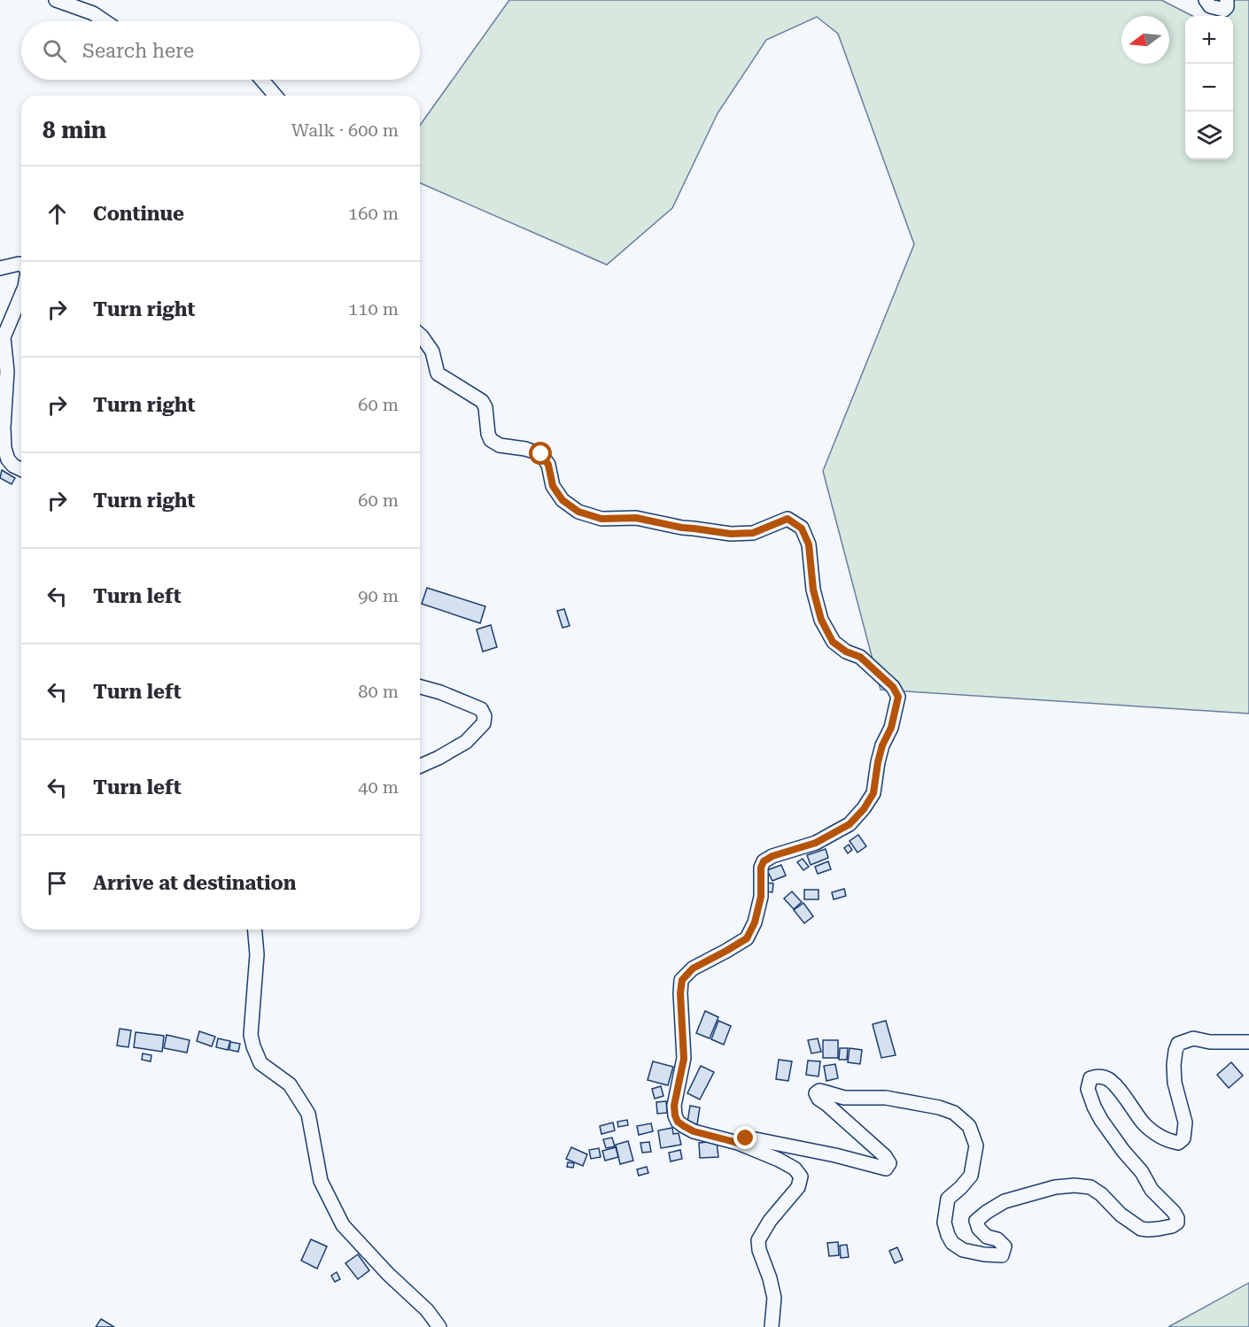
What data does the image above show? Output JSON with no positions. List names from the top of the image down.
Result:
{
  "north": "left",
  "page": {
    "map_buttons": ["+", "−"],
    "search": "Search here",
    "heading": ["8 min", "Walk · 600 m"],
    "list": [
      ["Continue", "160 m"],
      ["Turn right", "110 m"],
      ["Turn right", "60 m"],
      ["Turn right", "60 m"],
      ["Turn left", "90 m"],
      ["Turn left", "80 m"],
      ["Turn left", "40 m"],
      "Arrive at destination"
    ]
  }
}
